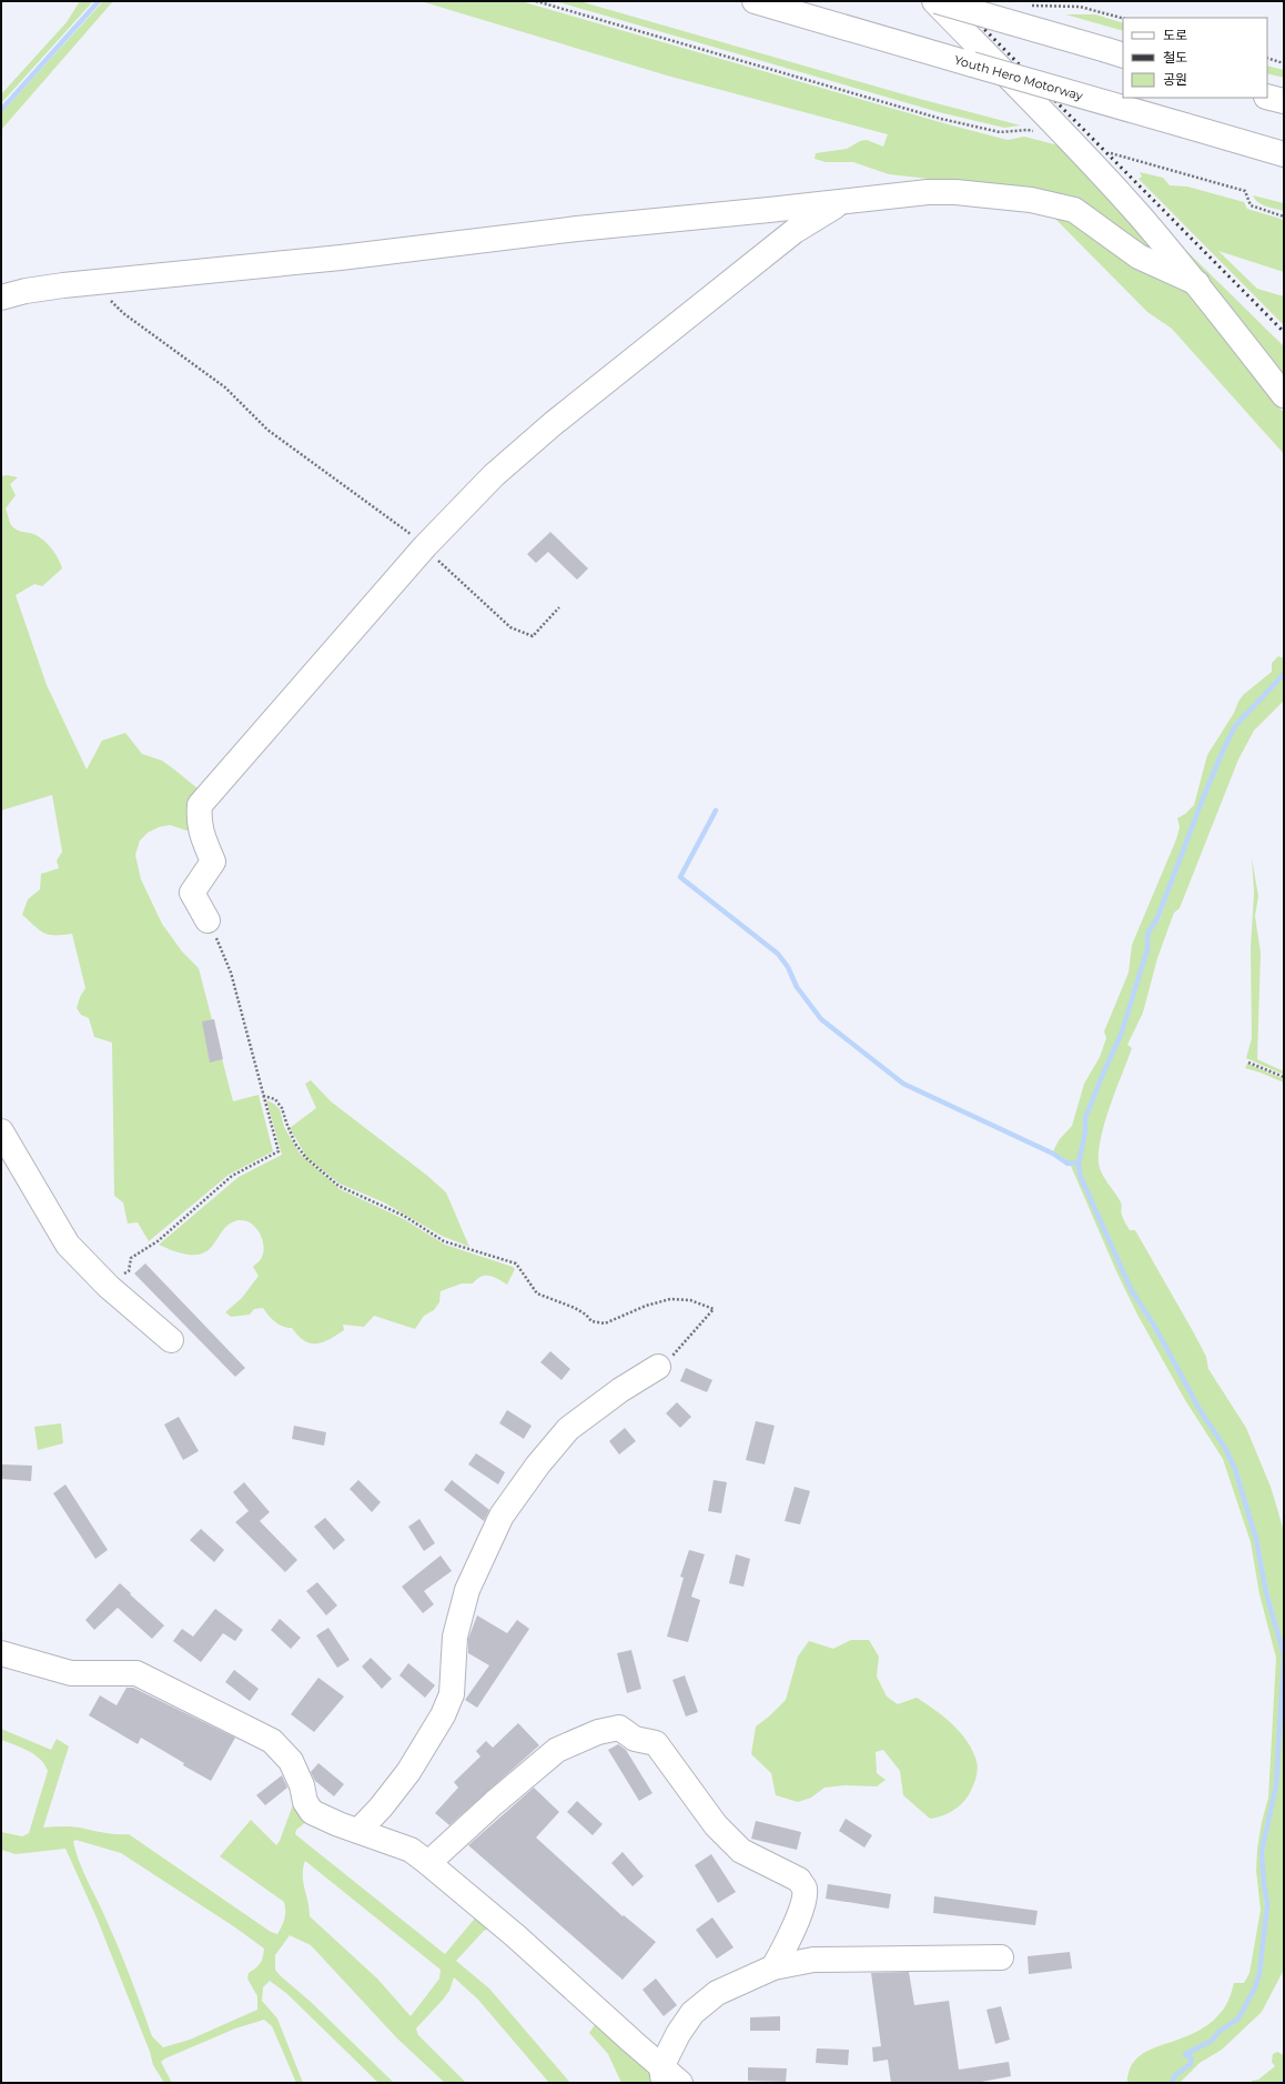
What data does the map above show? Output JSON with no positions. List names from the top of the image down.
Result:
{
  "streets": {
    "main road": ["Youth Hero Motorway"]
  },
  "legend": ["도로", "철도", "공원"]
}
